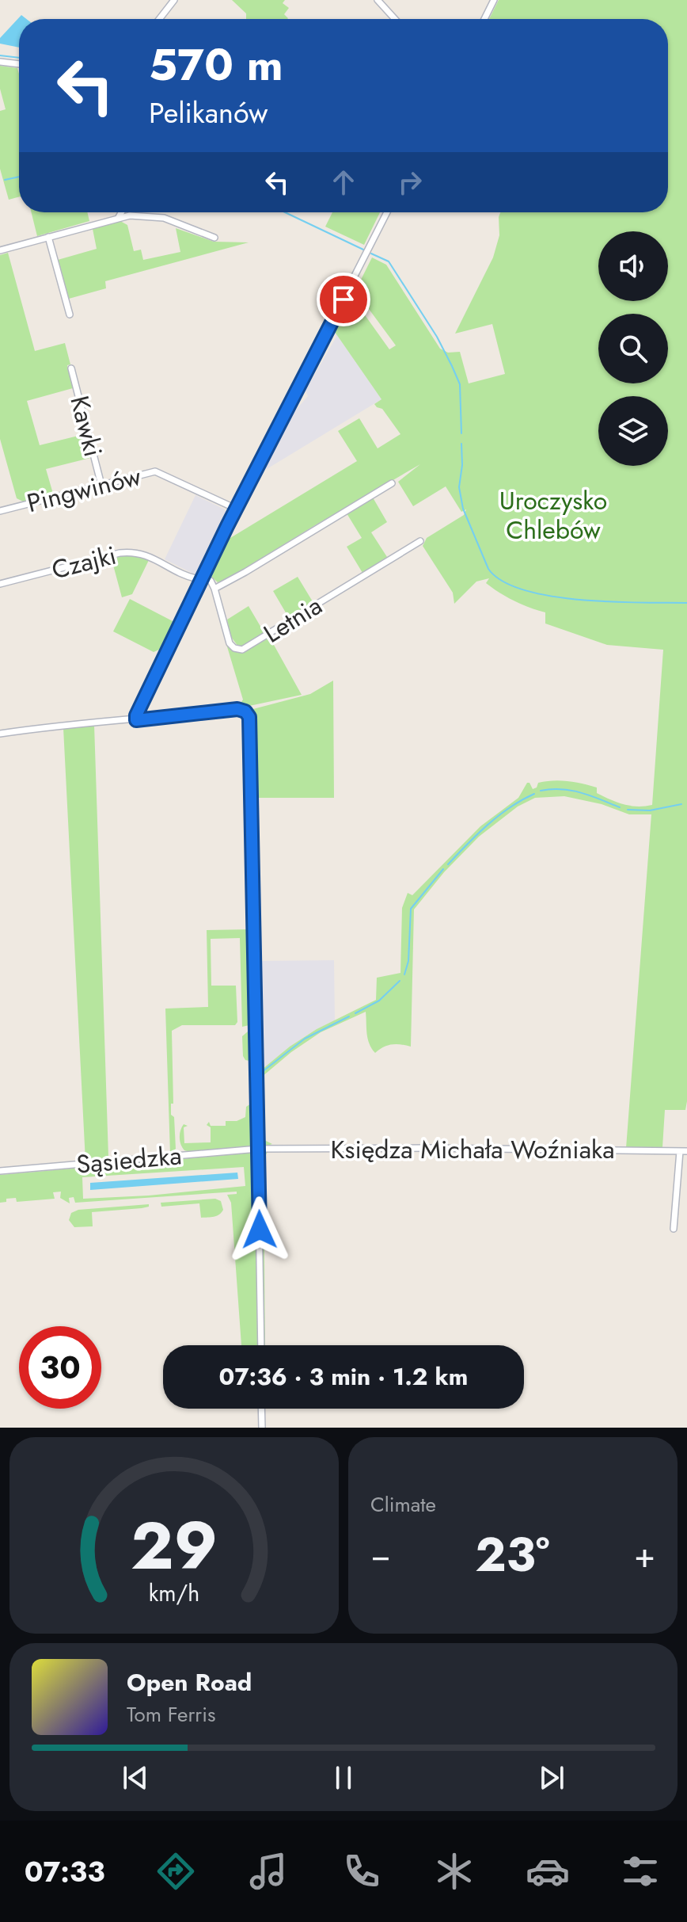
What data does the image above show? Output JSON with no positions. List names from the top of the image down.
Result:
{
  "streets": {
    "street": [
      "Kawki",
      "Pingwinów",
      "Czajki",
      "Letnia",
      "Księdza Michała Woźniaka",
      "Sąsiedzka"
    ]
  },
  "crossings": [
    ["Kawki", "Pingwinów"],
    ["Księdza Michała Woźniaka", "Sąsiedzka"]
  ],
  "parks": ["Uroczysko Chlebów"],
  "page": {
    "turn": ["570 m", "Pelikanów"],
    "limit": "30",
    "trip": "07:36 · 3 min · 1.2 km",
    "tile": "Climate",
    "heat": ["−", "23°", "+"],
    "song": ["Open Road", "Tom Ferris"],
    "tabs": "07:33",
    "gauge": ["29", "km/h"]
  }
}
